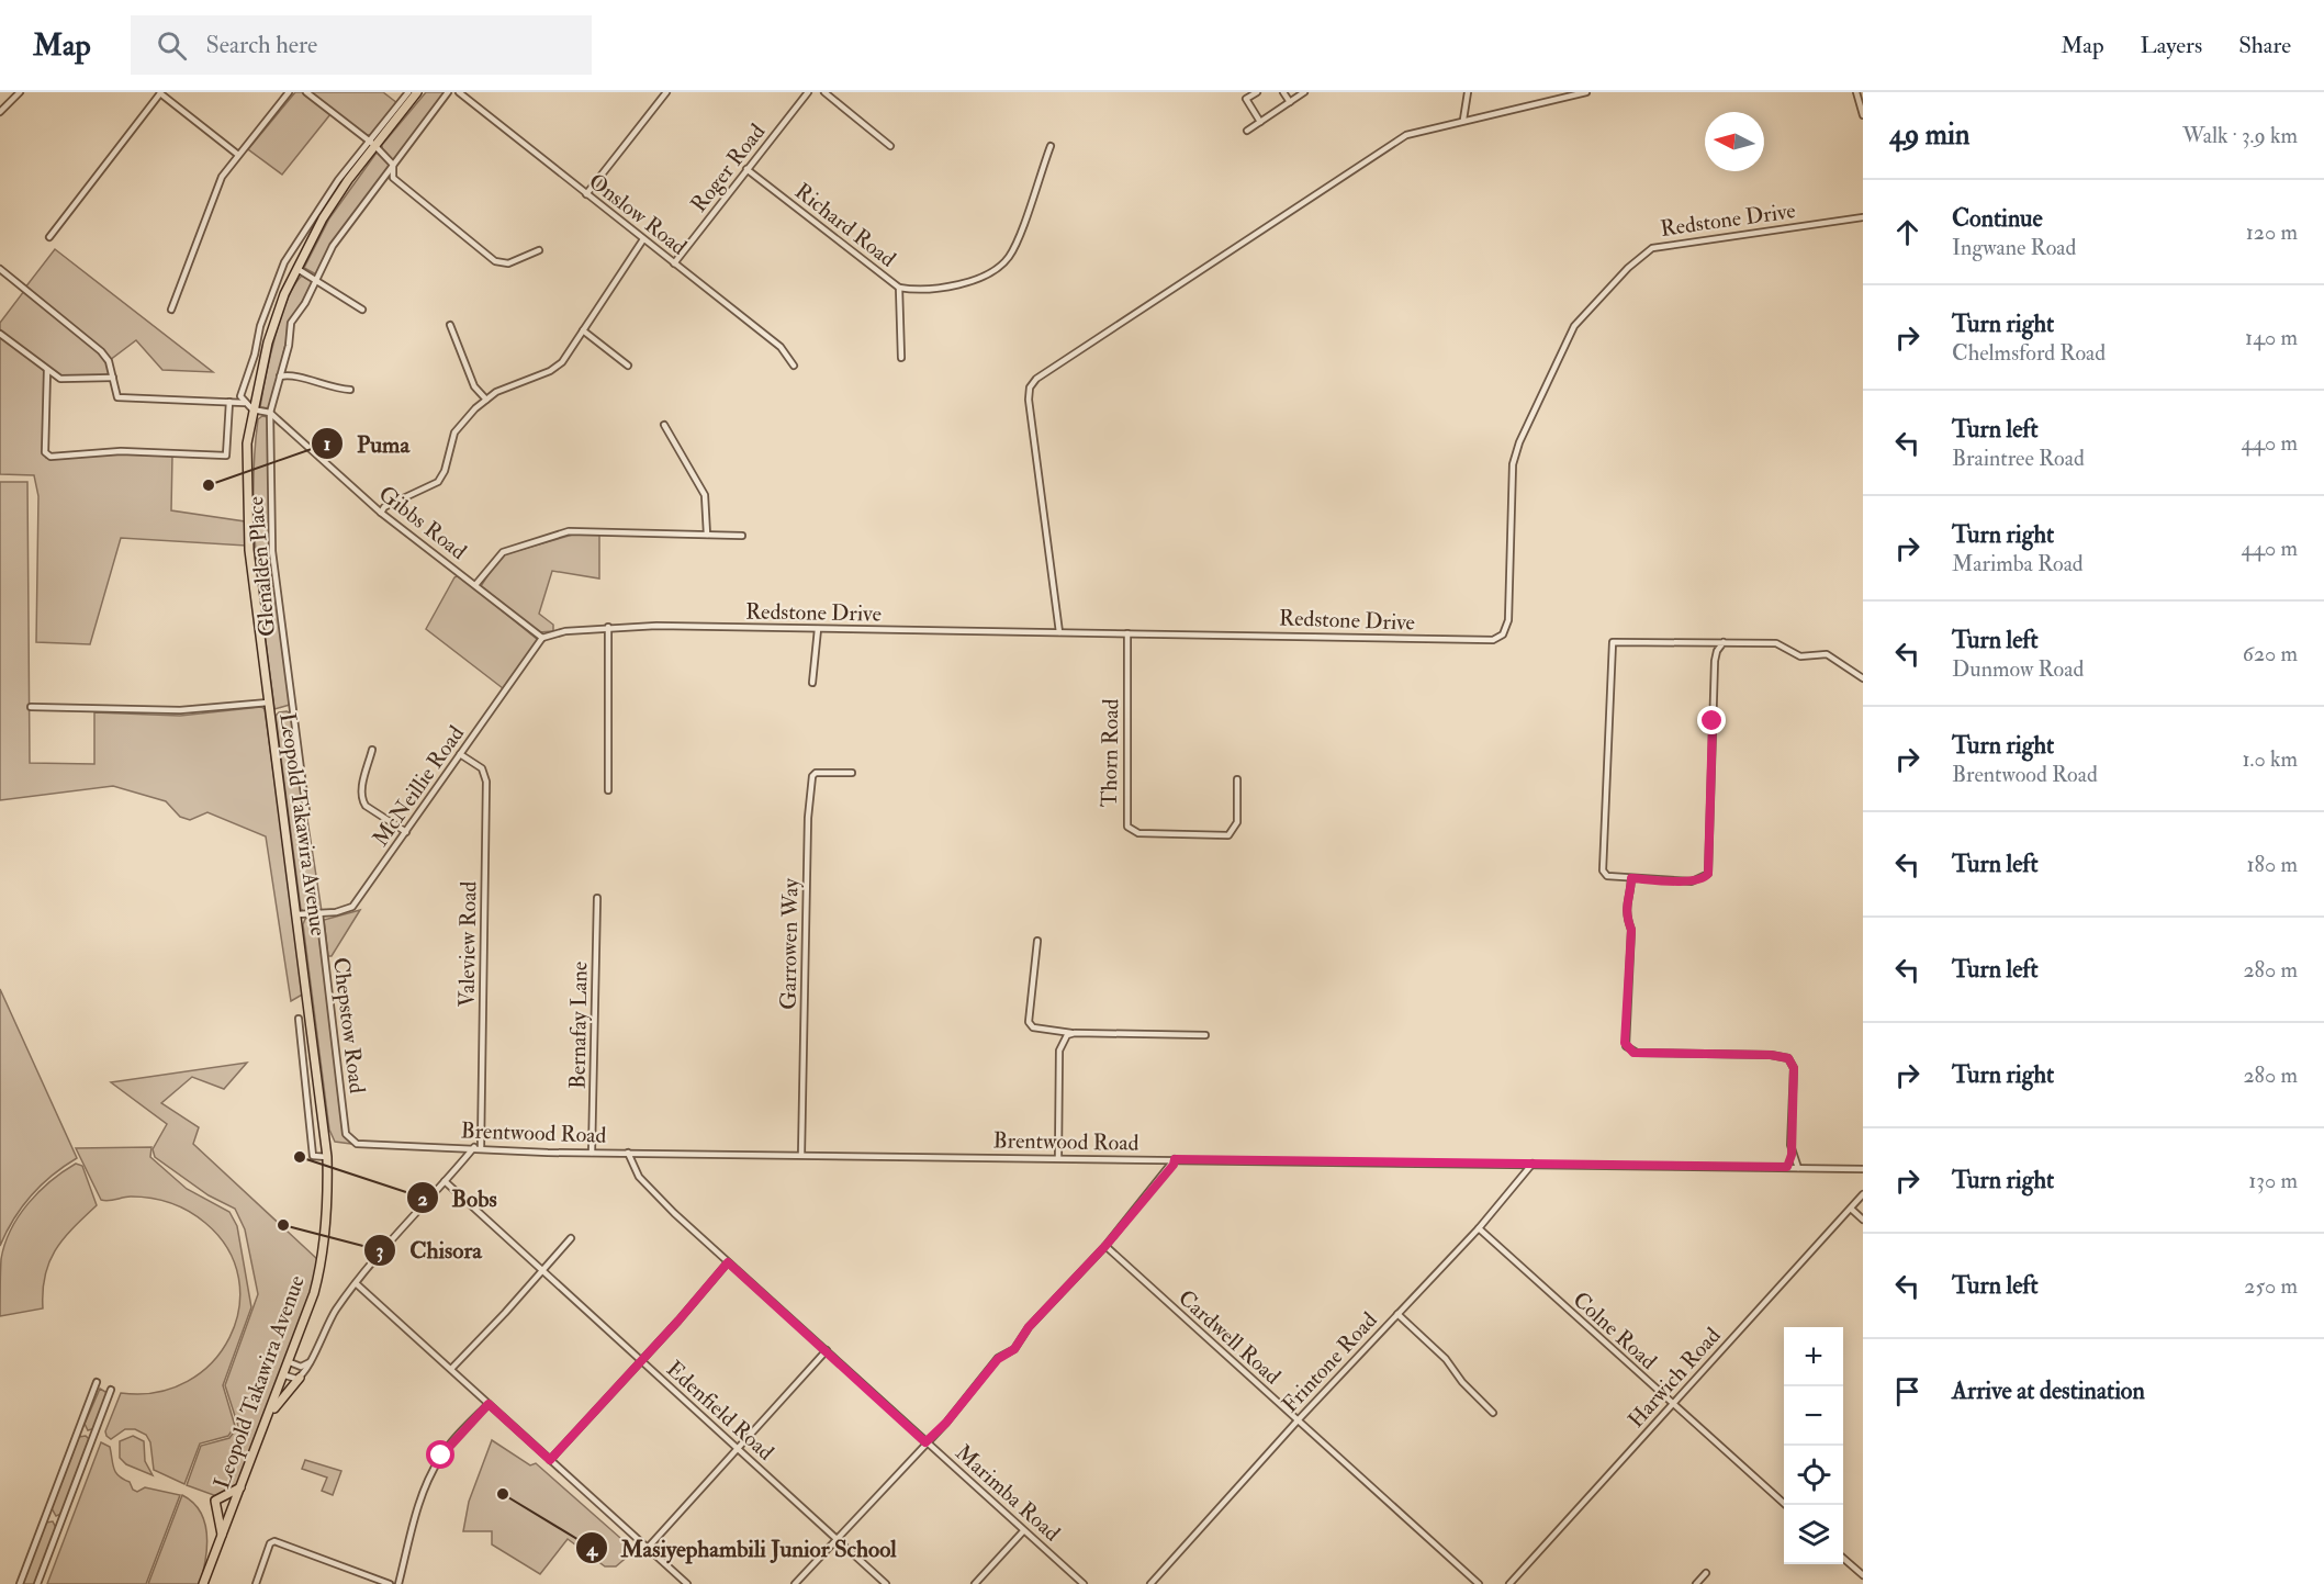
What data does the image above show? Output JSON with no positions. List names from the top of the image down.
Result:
{
  "streets": {
    "highway": ["Leopold Takawira Avenue"],
    "street": [
      "Roger Road",
      "Onslow Road",
      "Redstone Drive",
      "Richard Road",
      "Gibbs Road",
      "Glenalden Place",
      "Thorn Road",
      "McNeillie Road",
      "Valeview Road",
      "Garrowen Way",
      "Chepstow Road",
      "Bernafay Lane",
      "Brentwood Road",
      "Colne Road",
      "Cardwell Road",
      "Frintone Road",
      "Harwich Road",
      "Edenfield Road",
      "Marimba Road"
    ]
  },
  "crossings": [
    ["Roger Road", "Onslow Road"],
    ["Roger Road", "Richard Road"],
    ["Redstone Drive", "Gibbs Road"],
    ["Redstone Drive", "Thorn Road"],
    ["Redstone Drive", "McNeillie Road"],
    ["Gibbs Road", "Glenalden Place"],
    ["Gibbs Road", "McNeillie Road"],
    ["McNeillie Road", "Leopold Takawira Avenue"],
    ["McNeillie Road", "Valeview Road"],
    ["McNeillie Road", "Chepstow Road"],
    ["Valeview Road", "Brentwood Road"],
    ["Garrowen Way", "Brentwood Road"],
    ["Chepstow Road", "Brentwood Road"],
    ["Bernafay Lane", "Brentwood Road"],
    ["Brentwood Road", "Frintone Road"],
    ["Brentwood Road", "Marimba Road"],
    ["Colne Road", "Frintone Road"],
    ["Colne Road", "Harwich Road"],
    ["Cardwell Road", "Frintone Road"]
  ],
  "places": [
    "Puma",
    "Bobs",
    "Chisora",
    "Masiyephambili Junior School"
  ],
  "north": "left",
  "page": {
    "header": "Map",
    "search": "Search here",
    "nav": ["Map", "Layers", "Share"],
    "heading": ["49 min", "Walk · 3.9 km"],
    "list": [
      ["Continue", "Ingwane Road", "120 m"],
      ["Turn right", "Chelmsford Road", "140 m"],
      ["Turn left", "Braintree Road", "440 m"],
      ["Turn right", "Marimba Road", "440 m"],
      ["Turn left", "Dunmow Road", "620 m"],
      ["Turn right", "Brentwood Road", "1.0 km"],
      ["Turn left", "180 m"],
      ["Turn left", "280 m"],
      ["Turn right", "280 m"],
      ["Turn right", "130 m"],
      ["Turn left", "250 m"],
      "Arrive at destination"
    ],
    "map_buttons": ["+", "−"]
  }
}
